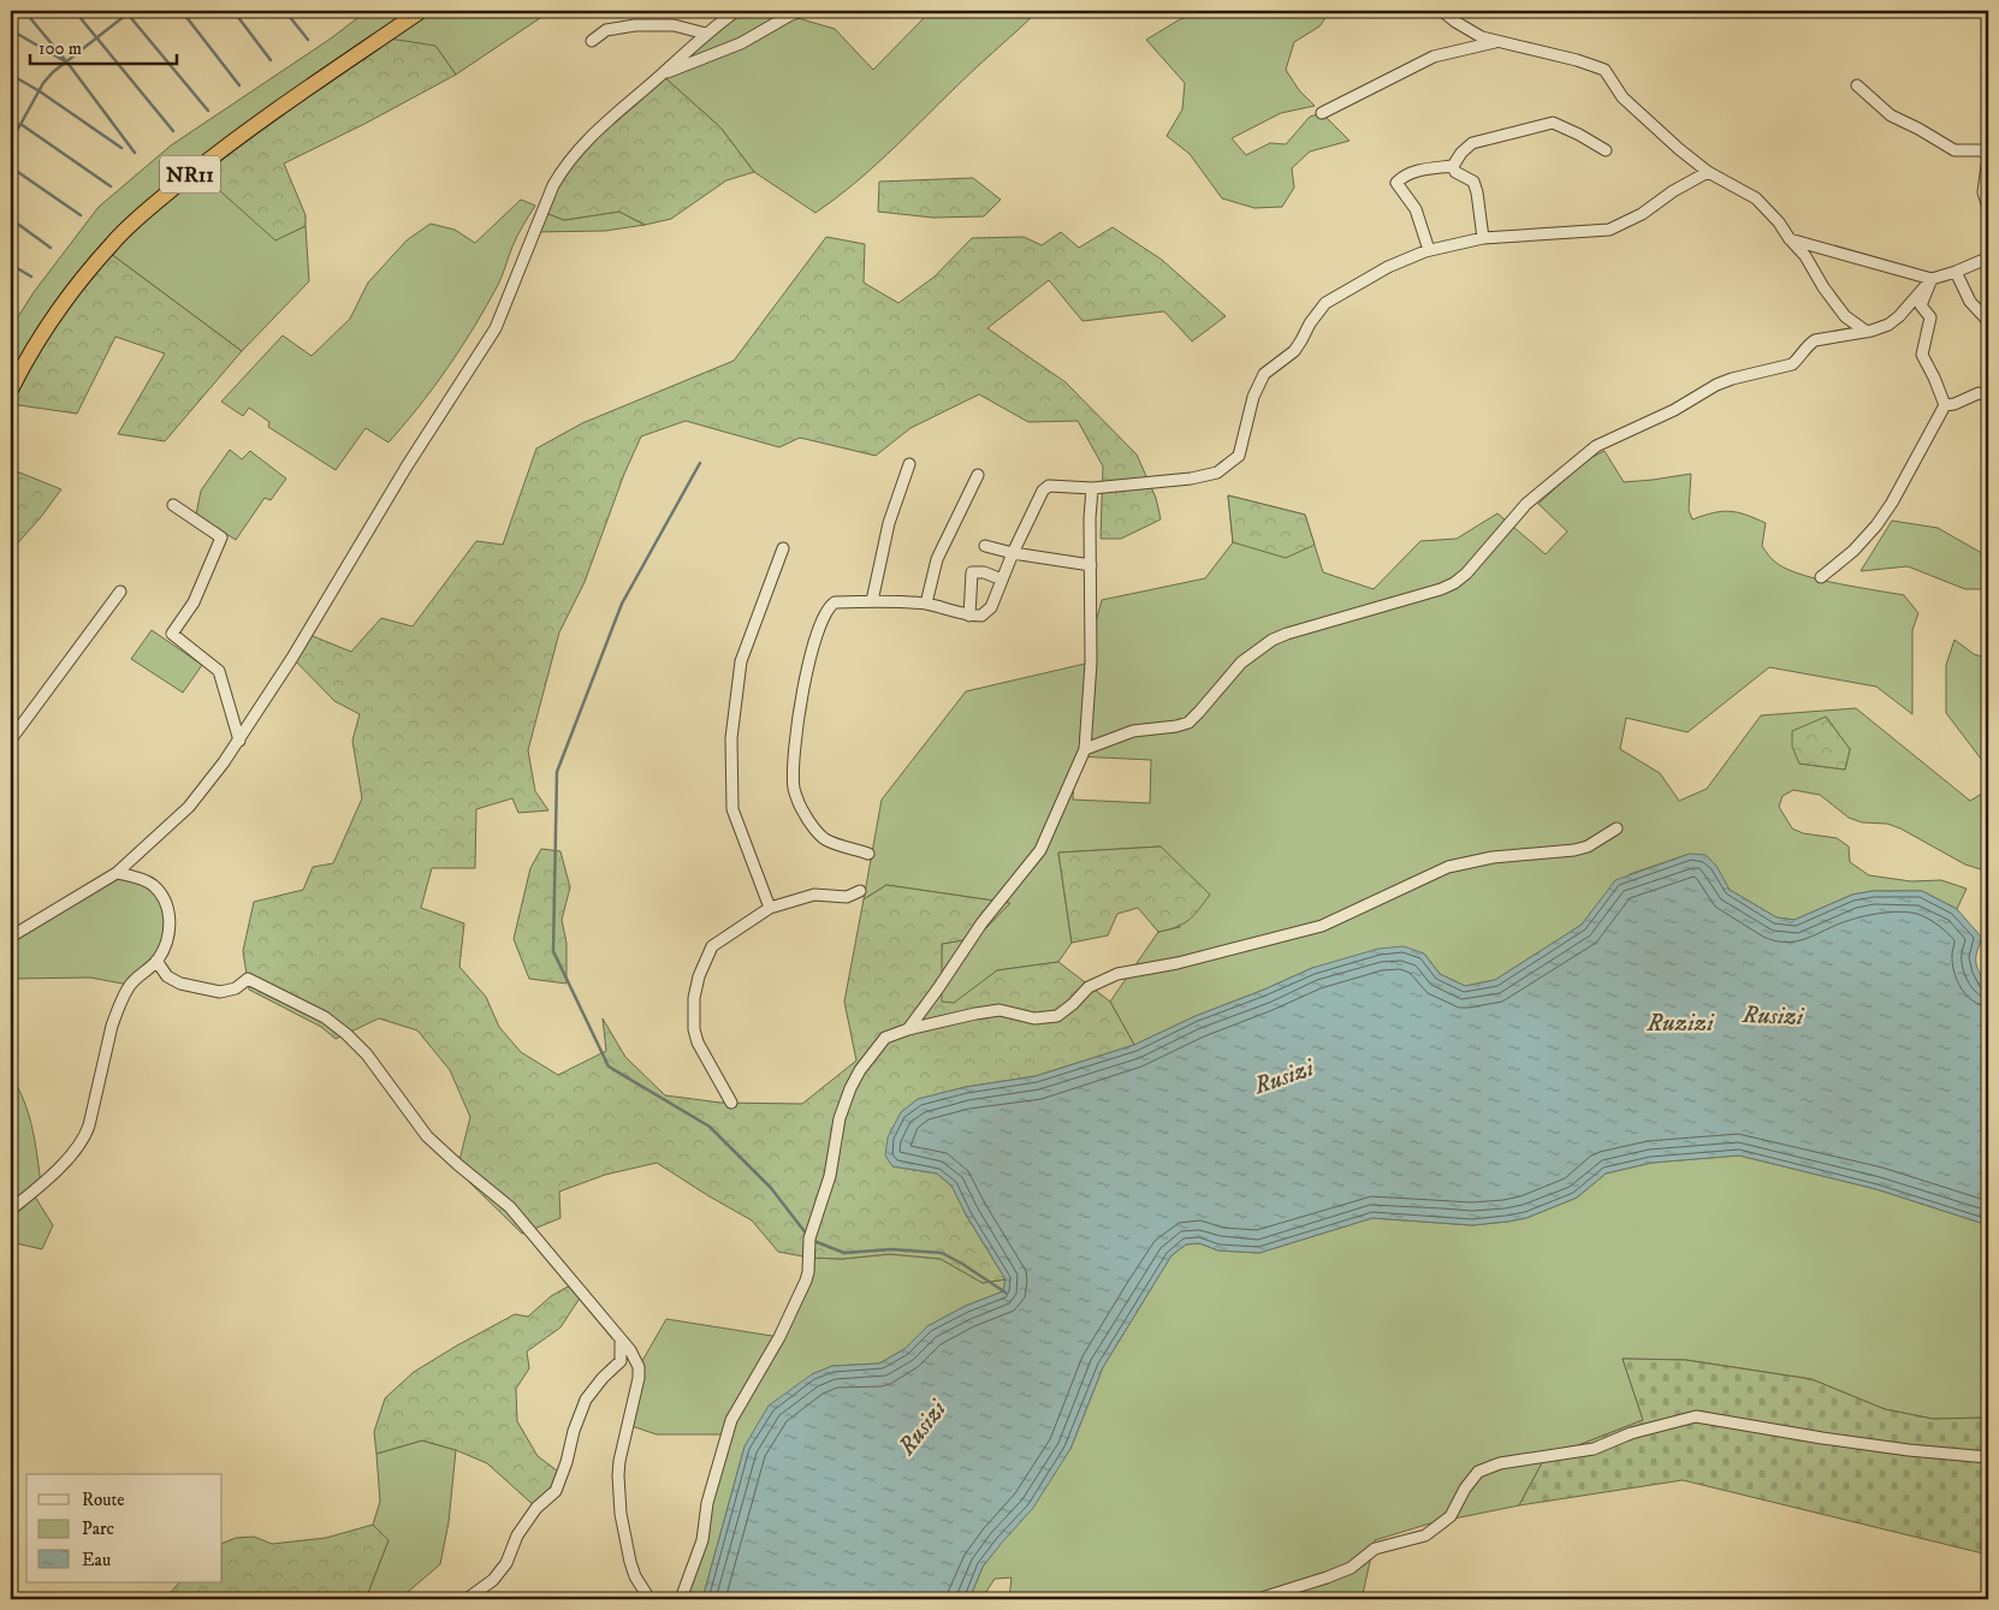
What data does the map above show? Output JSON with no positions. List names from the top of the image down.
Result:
{
  "streets": {
    "highway": ["NR11"]
  },
  "water": ["Rusizi", "Ruzizi"],
  "legend": ["Route", "Parc", "Eau"],
  "scale_bar": "100 m"
}
